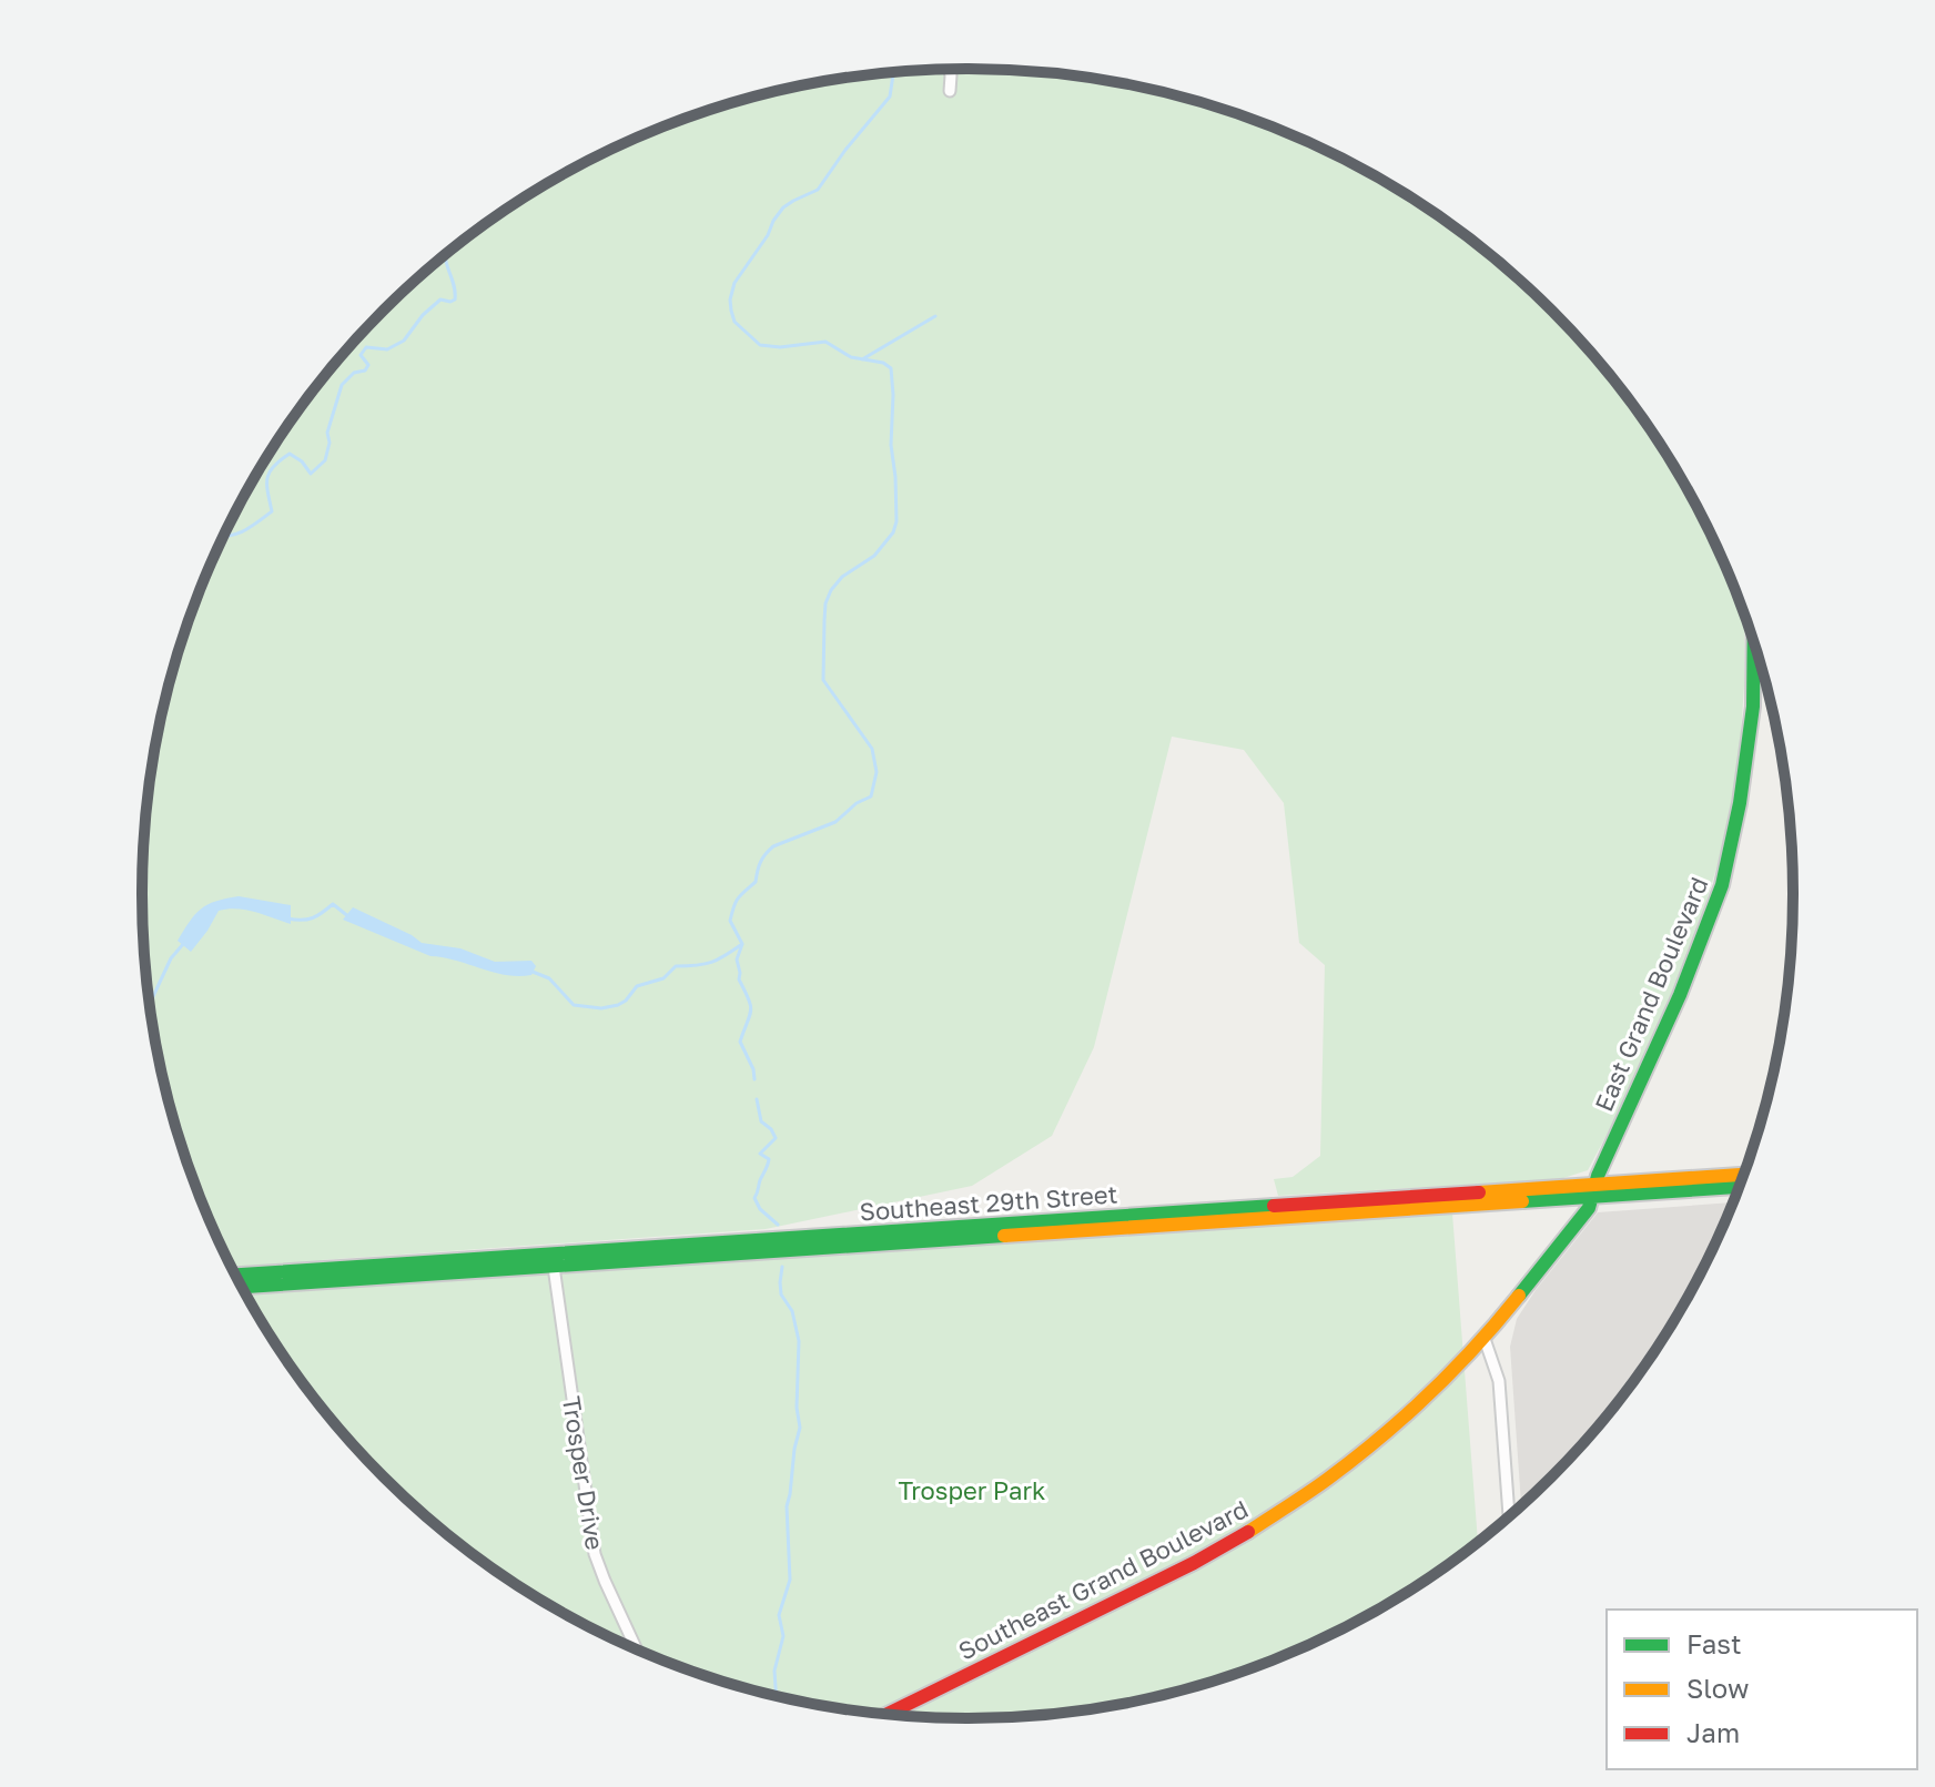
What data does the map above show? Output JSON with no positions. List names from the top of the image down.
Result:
{
  "streets": {
    "main road": ["East Grand Boulevard", "Southeast 29th Street", "Southeast Grand Boulevard"],
    "street": ["Trosper Drive"]
  },
  "crossings": [
    ["East Grand Boulevard", "Southeast 29th Street"],
    ["East Grand Boulevard", "Southeast Grand Boulevard"],
    ["Southeast 29th Street", "Trosper Drive"],
    ["Southeast 29th Street", "Southeast Grand Boulevard"]
  ],
  "parks": ["Trosper Park"],
  "legend": ["Fast", "Slow", "Jam"]
}
